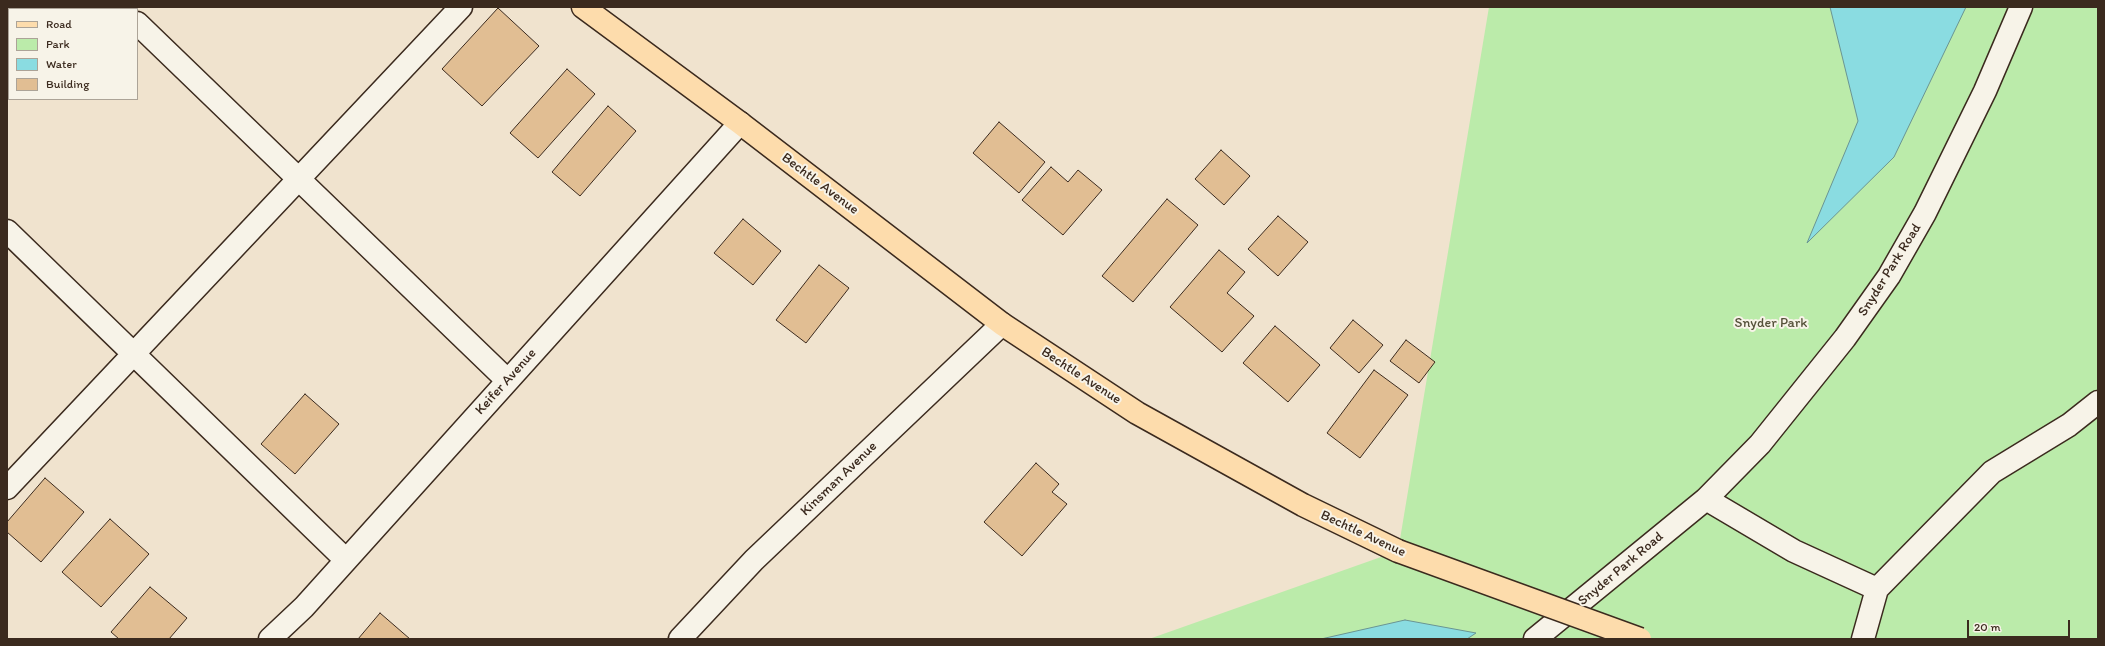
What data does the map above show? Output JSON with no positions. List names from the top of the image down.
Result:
{
  "streets": {
    "main road": ["Bechtle Avenue"],
    "street": ["Snyder Park Road", "Keifer Avenue", "Kinsman Avenue"]
  },
  "crossings": [
    ["Bechtle Avenue", "Keifer Avenue"],
    ["Bechtle Avenue", "Kinsman Avenue"]
  ],
  "parks": ["Snyder Park"],
  "legend": [
    "Road",
    "Park",
    "Water",
    "Building"
  ],
  "scale_bar": "20 m"
}
